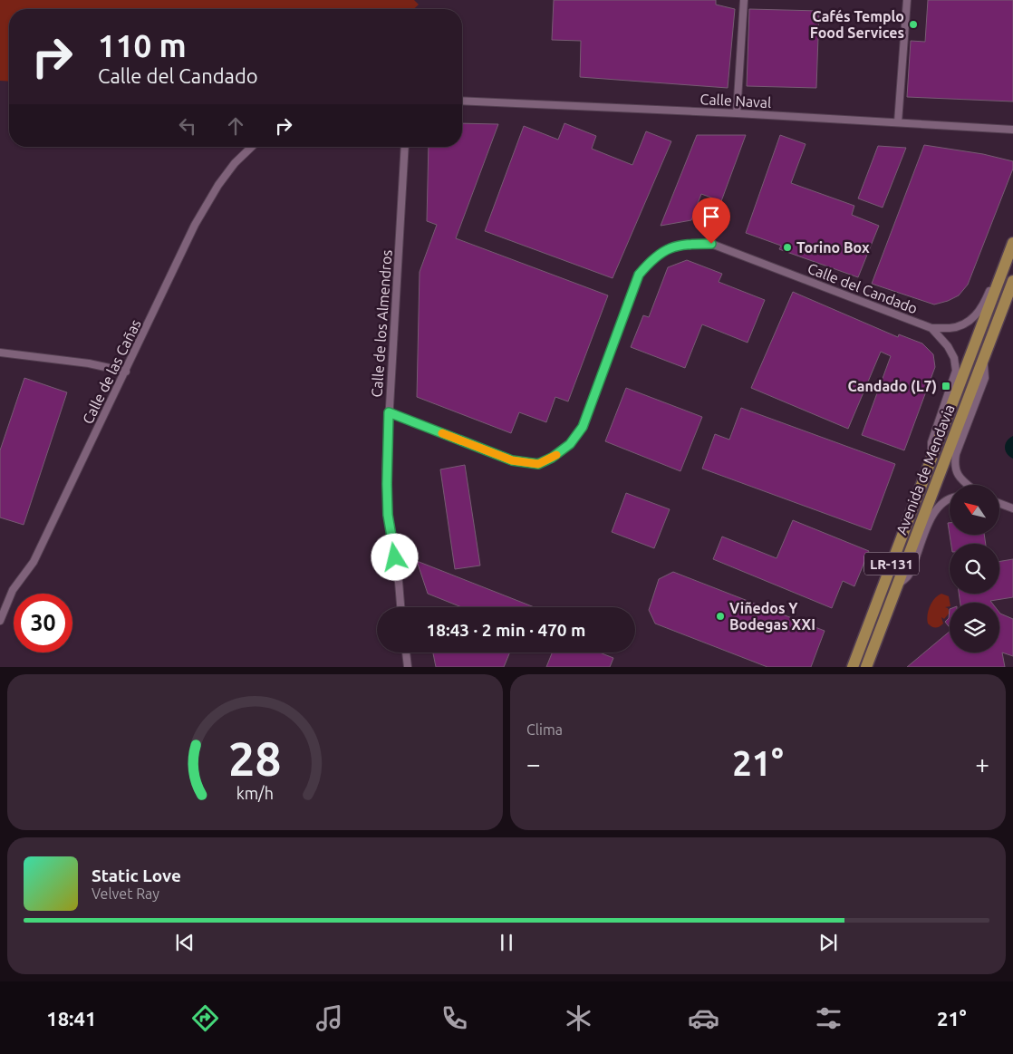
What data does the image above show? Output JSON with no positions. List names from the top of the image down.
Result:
{
  "streets": {
    "main road": ["Avenida de Mendavia", "LR-131"],
    "street": [
      "Calle Naval",
      "Calle del Candado",
      "Calle de los Almendros",
      "Calle de las Cañas"
    ]
  },
  "crossings": [
    ["Calle del Candado", "Calle de los Almendros"],
    ["Calle del Candado", "Avenida de Mendavia"]
  ],
  "places": {
    "other": ["Cafés Templo Food Services", "Torino Box", "Viñedos Y Bodegas XXI"],
    "transit": ["Candado (L7)"]
  },
  "north": "top left",
  "page": {
    "turn": ["110 m", "Calle del Candado"],
    "limit": "30",
    "trip": "18:43 · 2 min · 470 m",
    "tile": "Clima",
    "heat": ["−", "21°", "+"],
    "song": ["Static Love", "Velvet Ray"],
    "tabs": ["18:41", "21°"],
    "gauge": ["28", "km/h"]
  }
}
